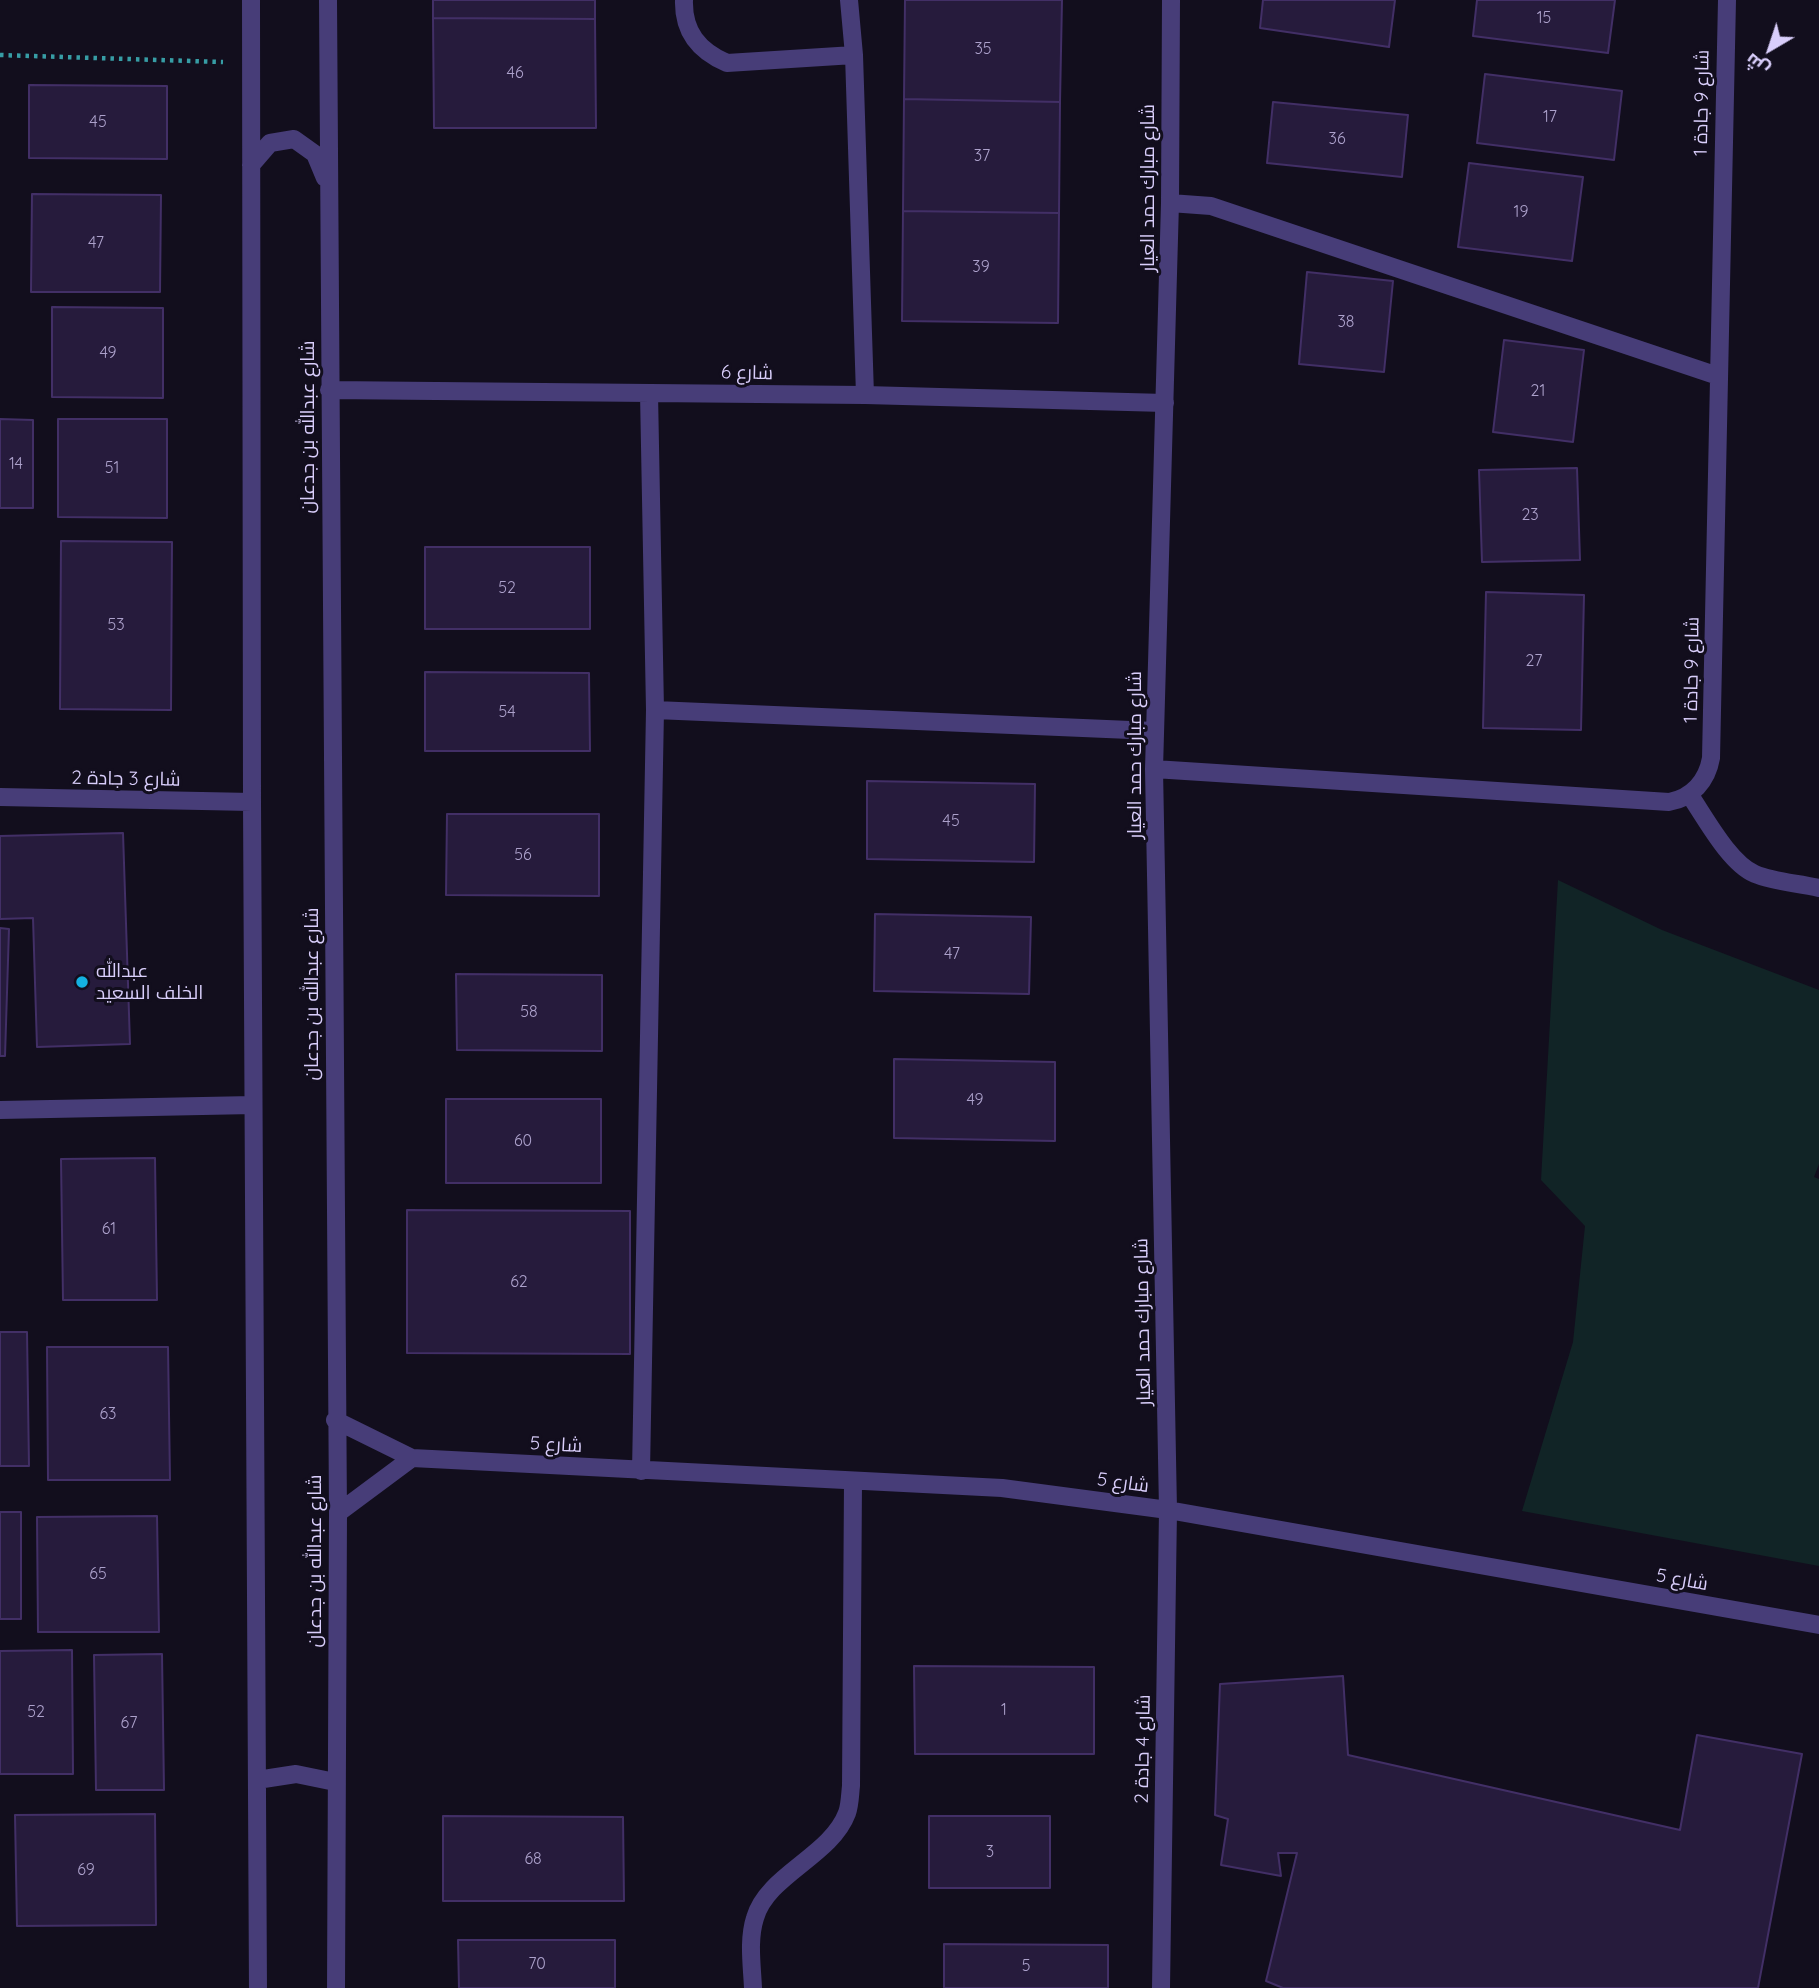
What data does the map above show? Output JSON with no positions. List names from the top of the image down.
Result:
{
  "streets": {
    "street": [
      "شارع 9 جادة 1",
      "شارع مبارك حمد العيار",
      "شارع 6",
      "شارع عبدالله بن جدعان",
      "شارع 3 جادة 2",
      "شارع 5",
      "شارع 4 جادة 2"
    ]
  },
  "crossings": [
    ["شارع مبارك حمد العيار", "شارع 6"],
    ["شارع مبارك حمد العيار", "شارع 5"],
    ["شارع مبارك حمد العيار", "شارع 4 جادة 2"],
    ["شارع 6", "شارع عبدالله بن جدعان"],
    ["شارع عبدالله بن جدعان", "شارع 5"],
    ["شارع 5", "شارع 4 جادة 2"]
  ],
  "places": ["عبدالله الخلف السعيد"],
  "house_numbers": [
    "15",
    "35",
    "46",
    "17",
    "45",
    "36",
    "37",
    "19",
    "47",
    "39",
    "38",
    "49",
    "21",
    "14",
    "51",
    "23",
    "52",
    "53",
    "27",
    "54",
    "45",
    "56",
    "47",
    "58",
    "49",
    "60",
    "61",
    "62",
    "63",
    "65",
    "1",
    "52",
    "67",
    "3",
    "68",
    "69",
    "70",
    "5"
  ],
  "north": "bottom left"
}
